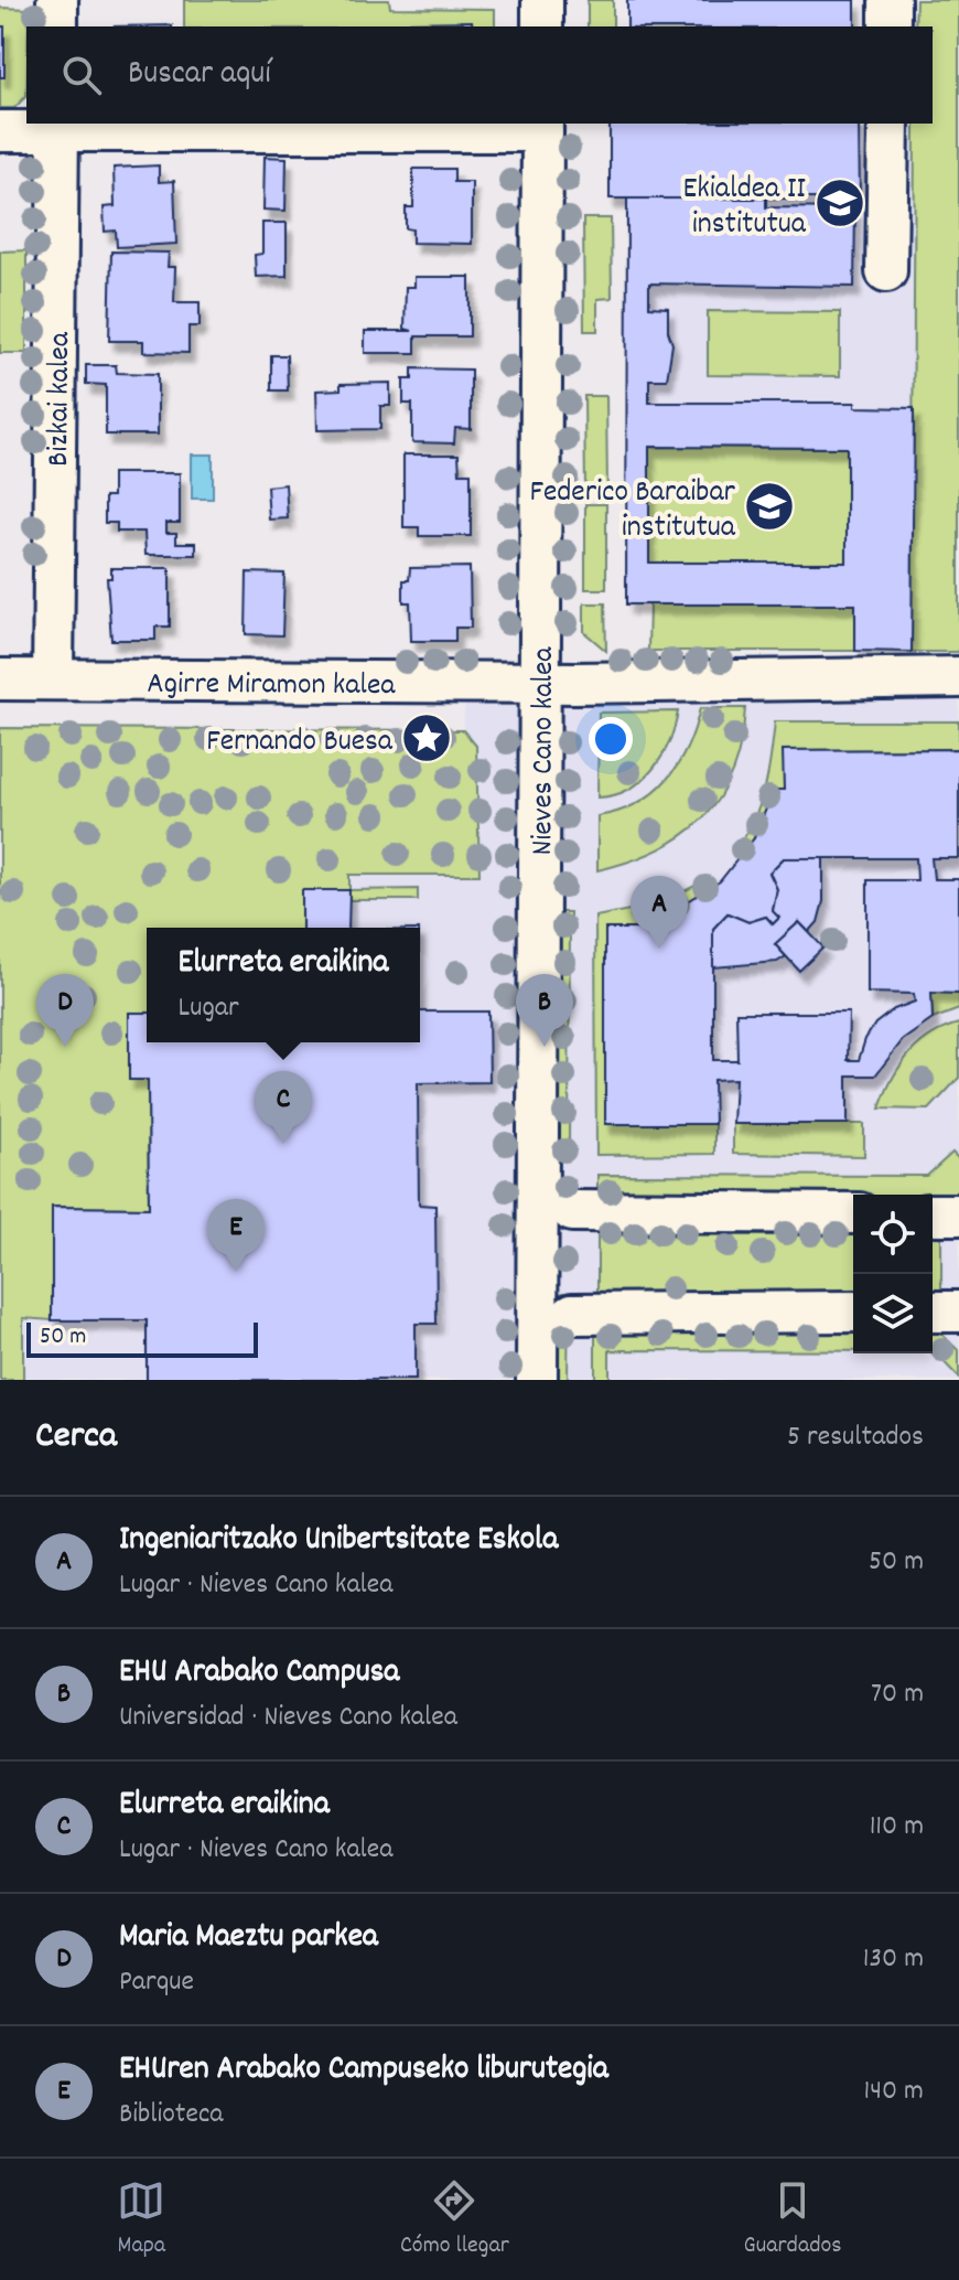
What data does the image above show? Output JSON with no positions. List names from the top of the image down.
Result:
{
  "streets": {
    "street": ["Bizkai kalea", "Agirre Miramon kalea", "Nieves Cano kalea"]
  },
  "crossings": [
    ["Bizkai kalea", "Agirre Miramon kalea"],
    ["Agirre Miramon kalea", "Nieves Cano kalea"]
  ],
  "places": {
    "school or university": ["Ekialdea II institutua", "Federico Baraibar institutua"],
    "place": ["Fernando Buesa"]
  },
  "scale_bar": "50 m",
  "page": {
    "search": "Buscar aquí",
    "pins": [
      "A",
      "B",
      "D",
      "C",
      "E"
    ],
    "popup": ["Elurreta eraikina", "Lugar"],
    "scale": "50 m",
    "heading": ["Cerca", "5 resultados"],
    "list": [
      {
        "mark": "A",
        "name": "Ingeniaritzako Unibertsitate Eskola",
        "note": "Lugar · Nieves Cano kalea",
        "value": "50 m"
      },
      {
        "mark": "B",
        "name": "EHU Arabako Campusa",
        "note": "Universidad · Nieves Cano kalea",
        "value": "70 m"
      },
      {
        "mark": "C",
        "name": "Elurreta eraikina",
        "note": "Lugar · Nieves Cano kalea",
        "value": "110 m"
      },
      {
        "mark": "D",
        "name": "Maria Maeztu parkea",
        "note": "Parque",
        "value": "130 m"
      },
      {
        "mark": "E",
        "name": "EHUren Arabako Campuseko liburutegia",
        "note": "Biblioteca",
        "value": "140 m"
      }
    ],
    "nav": ["Mapa", "Cómo llegar", "Guardados"]
  }
}
